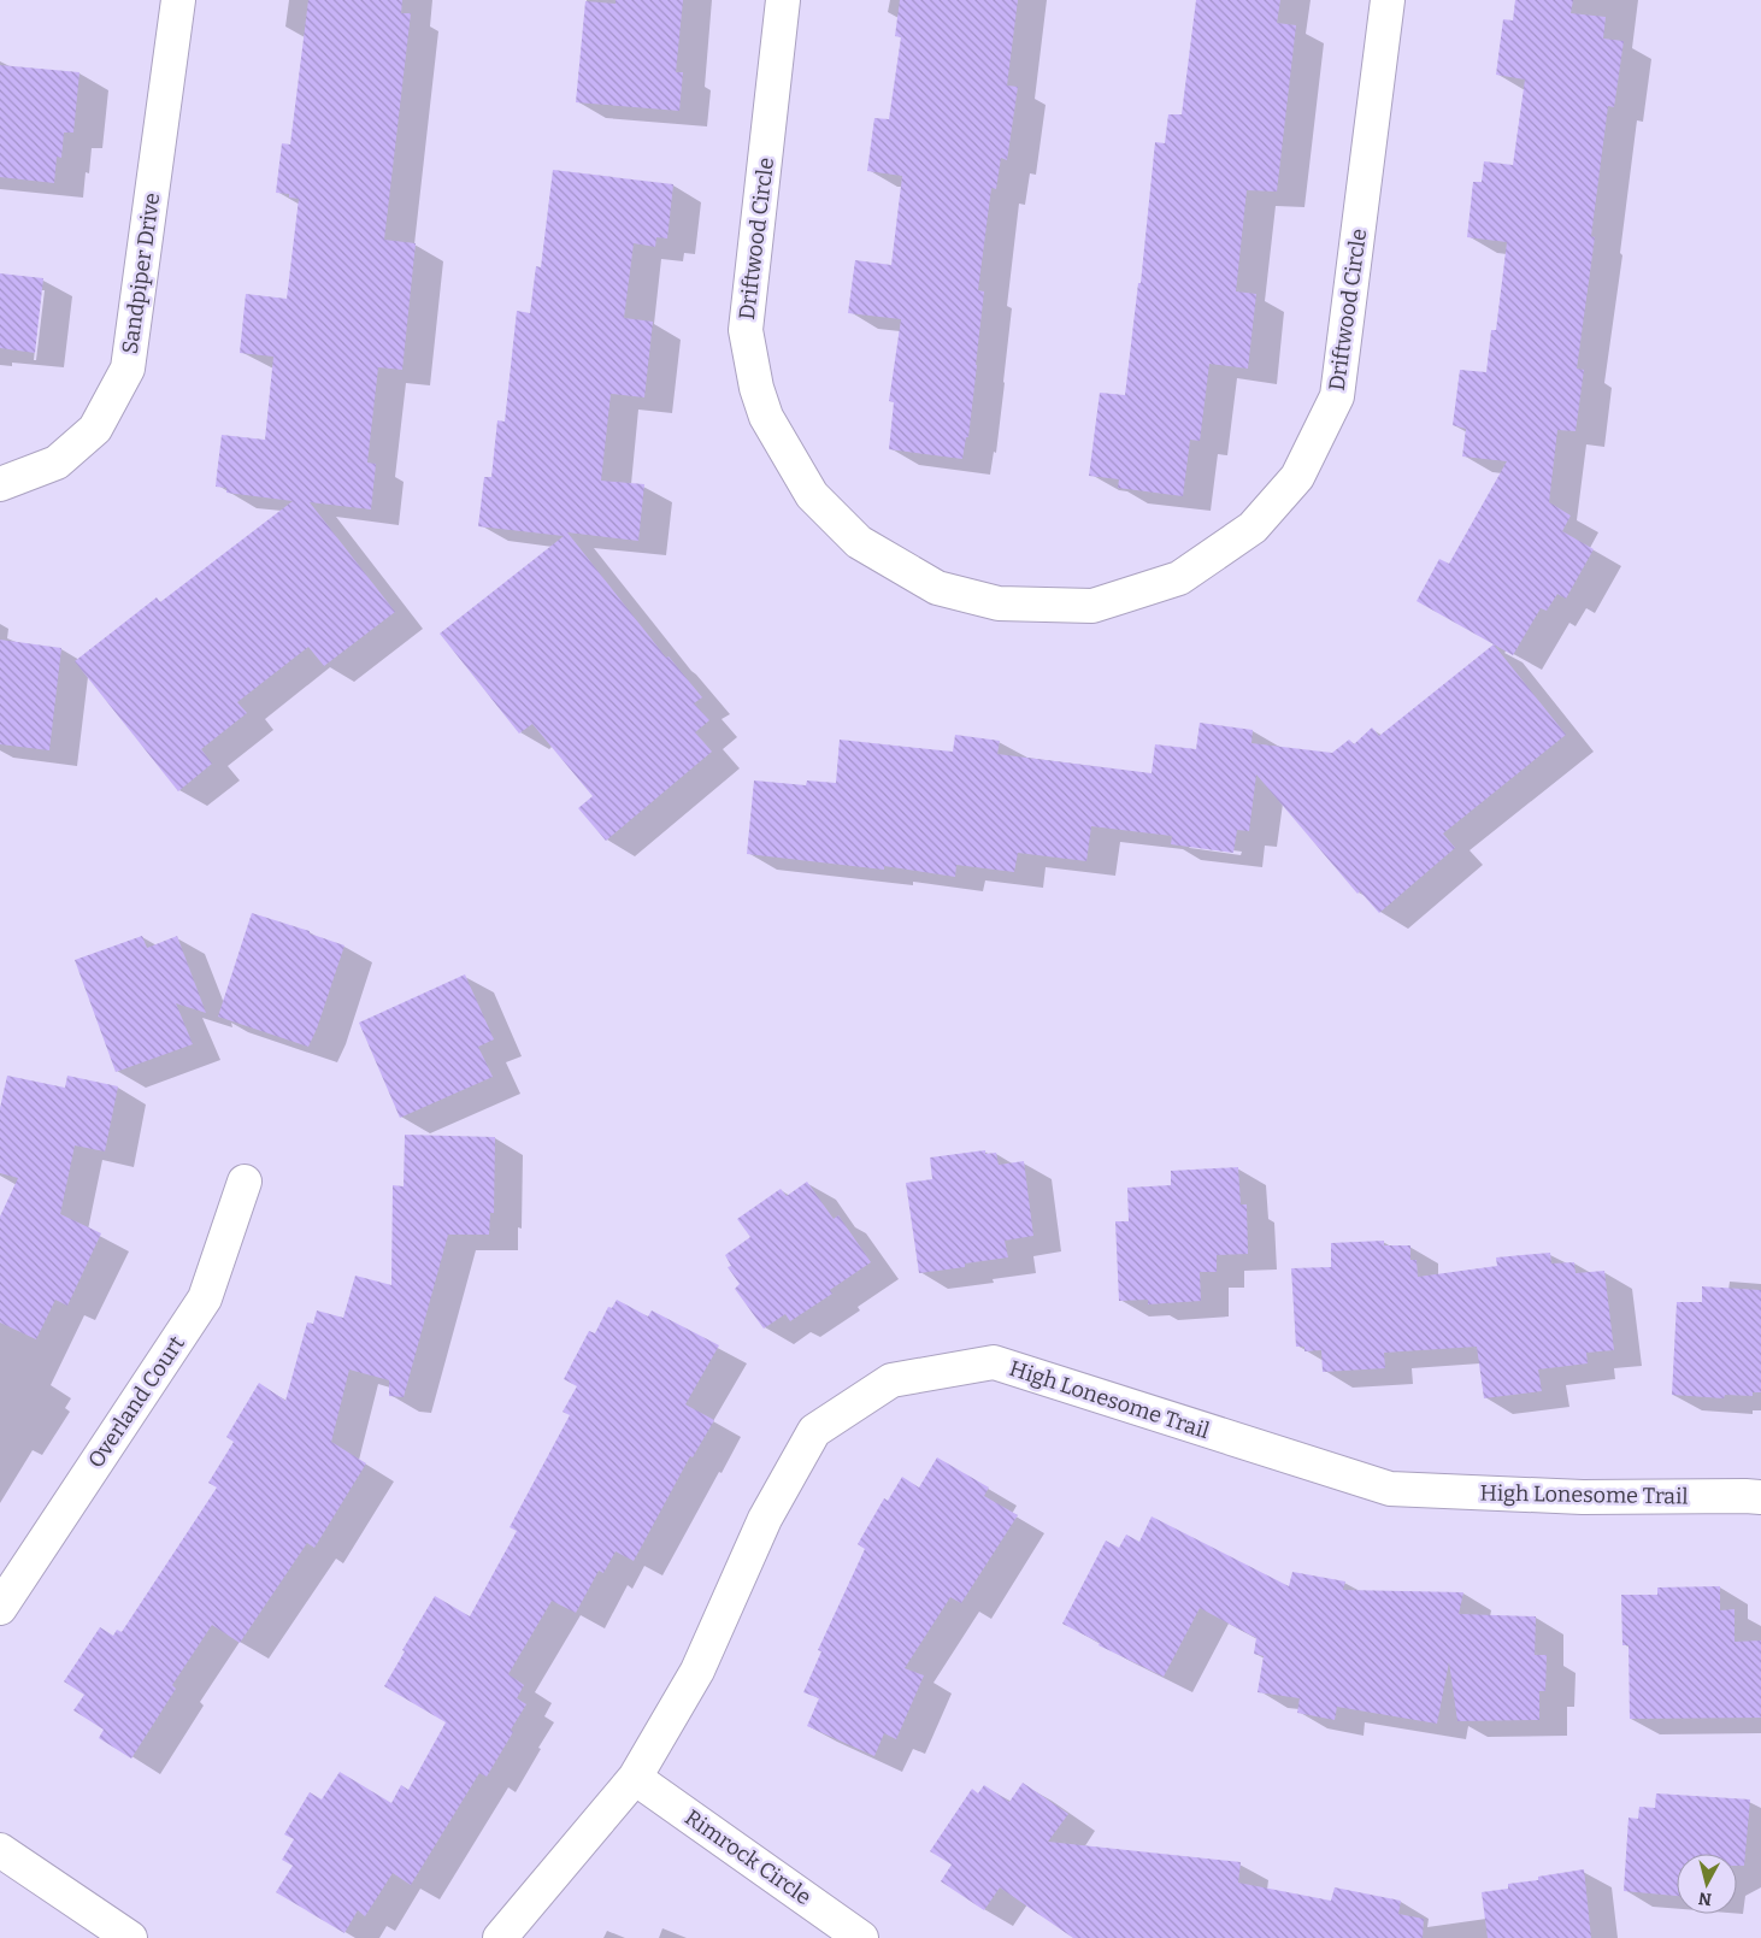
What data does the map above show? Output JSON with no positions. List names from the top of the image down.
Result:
{
  "streets": {
    "street": [
      "Driftwood Circle",
      "Sandpiper Drive",
      "High Lonesome Trail",
      "Overland Court",
      "Rimrock Circle"
    ]
  },
  "crossings": [
    ["High Lonesome Trail", "Rimrock Circle"]
  ],
  "north": "bottom"
}
